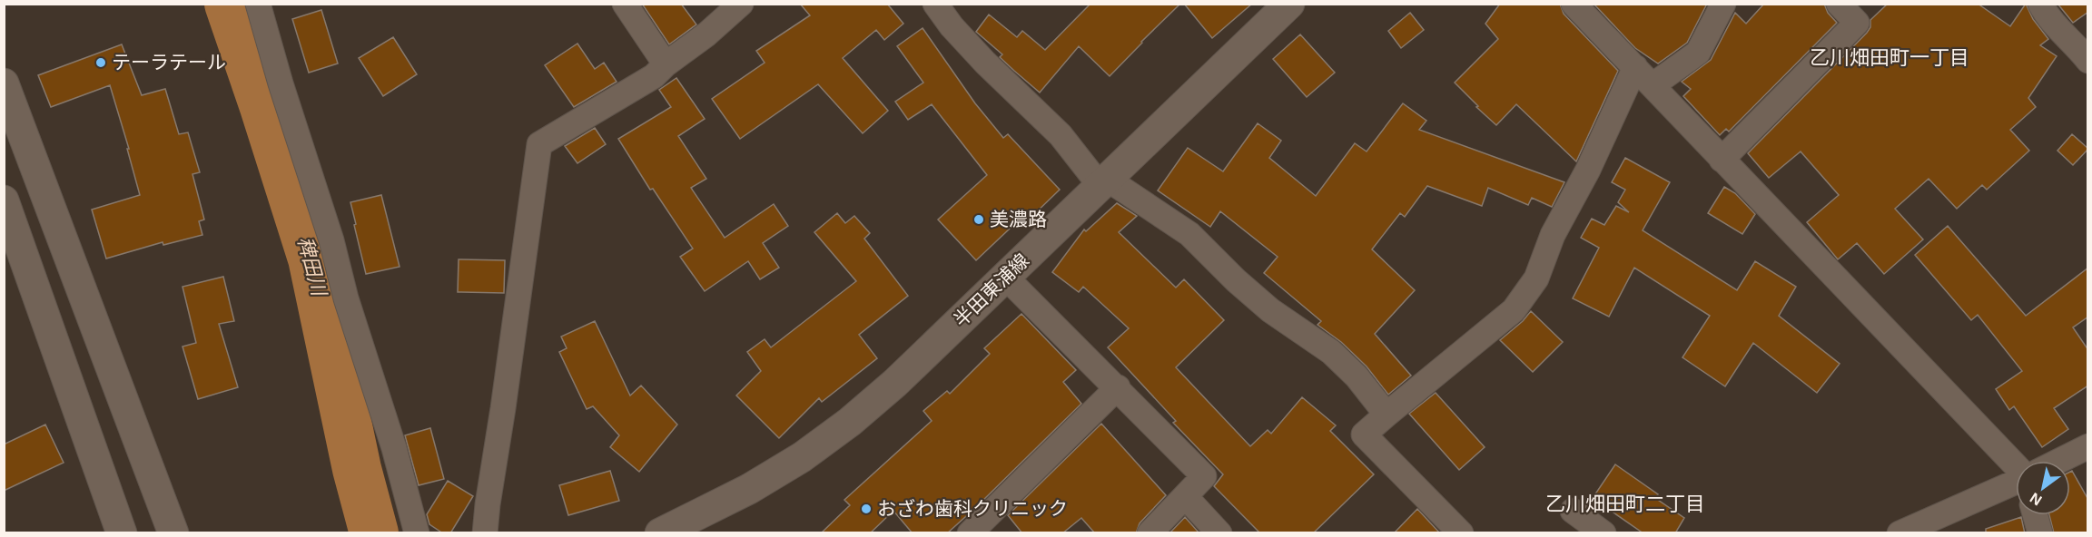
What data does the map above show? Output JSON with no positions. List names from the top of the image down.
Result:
{
  "streets": {
    "street": ["半田東浦線"]
  },
  "districts": ["乙川畑田町一丁目", "乙川畑田町二丁目"],
  "water": ["稗田川"],
  "places": ["テーラテール", "美濃路", "おざわ歯科クリニック"],
  "north": "bottom left"
}
